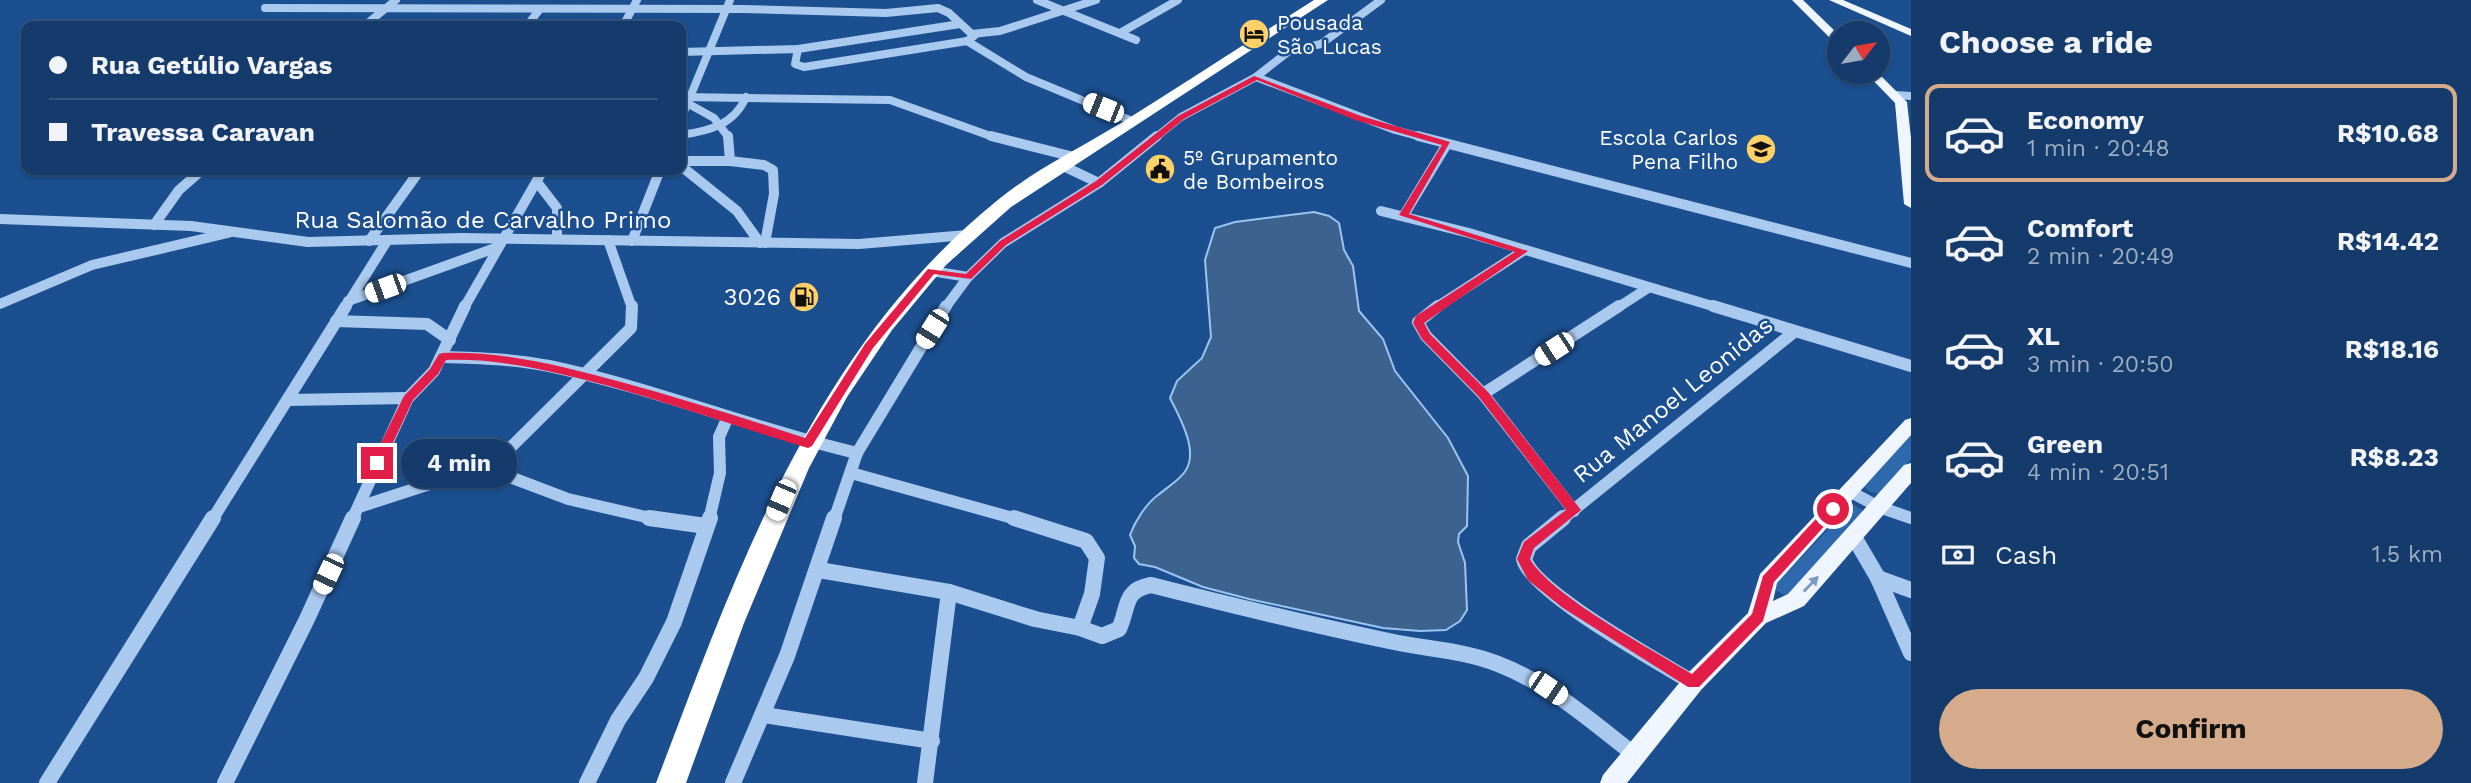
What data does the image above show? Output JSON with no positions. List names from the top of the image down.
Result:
{
  "streets": {
    "street": ["Rua Salomão de Carvalho Primo", "Rua Manoel Leonidas"]
  },
  "places": {
    "hotel": ["Pousada São Lucas"],
    "school or university": ["Escola Carlos Pena Filho"],
    "public building": ["5º Grupamento de Bombeiros"],
    "fuel station": ["3026"]
  },
  "north": "top right",
  "page": {
    "heading": "Choose a ride",
    "banner": ["Rua Getúlio Vargas", "Travessa Caravan"],
    "list": [
      {
        "name": "Economy",
        "note": "1 min · 20:48",
        "value": "R$10.68"
      },
      {
        "name": "Comfort",
        "note": "2 min · 20:49",
        "value": "R$14.42"
      },
      {
        "name": "XL",
        "note": "3 min · 20:50",
        "value": "R$18.16"
      },
      {
        "name": "Green",
        "note": "4 min · 20:51",
        "value": "R$8.23"
      }
    ],
    "bubble": "4 min",
    "pay": ["Cash", "1.5 km"],
    "buttons": "Confirm"
  }
}
